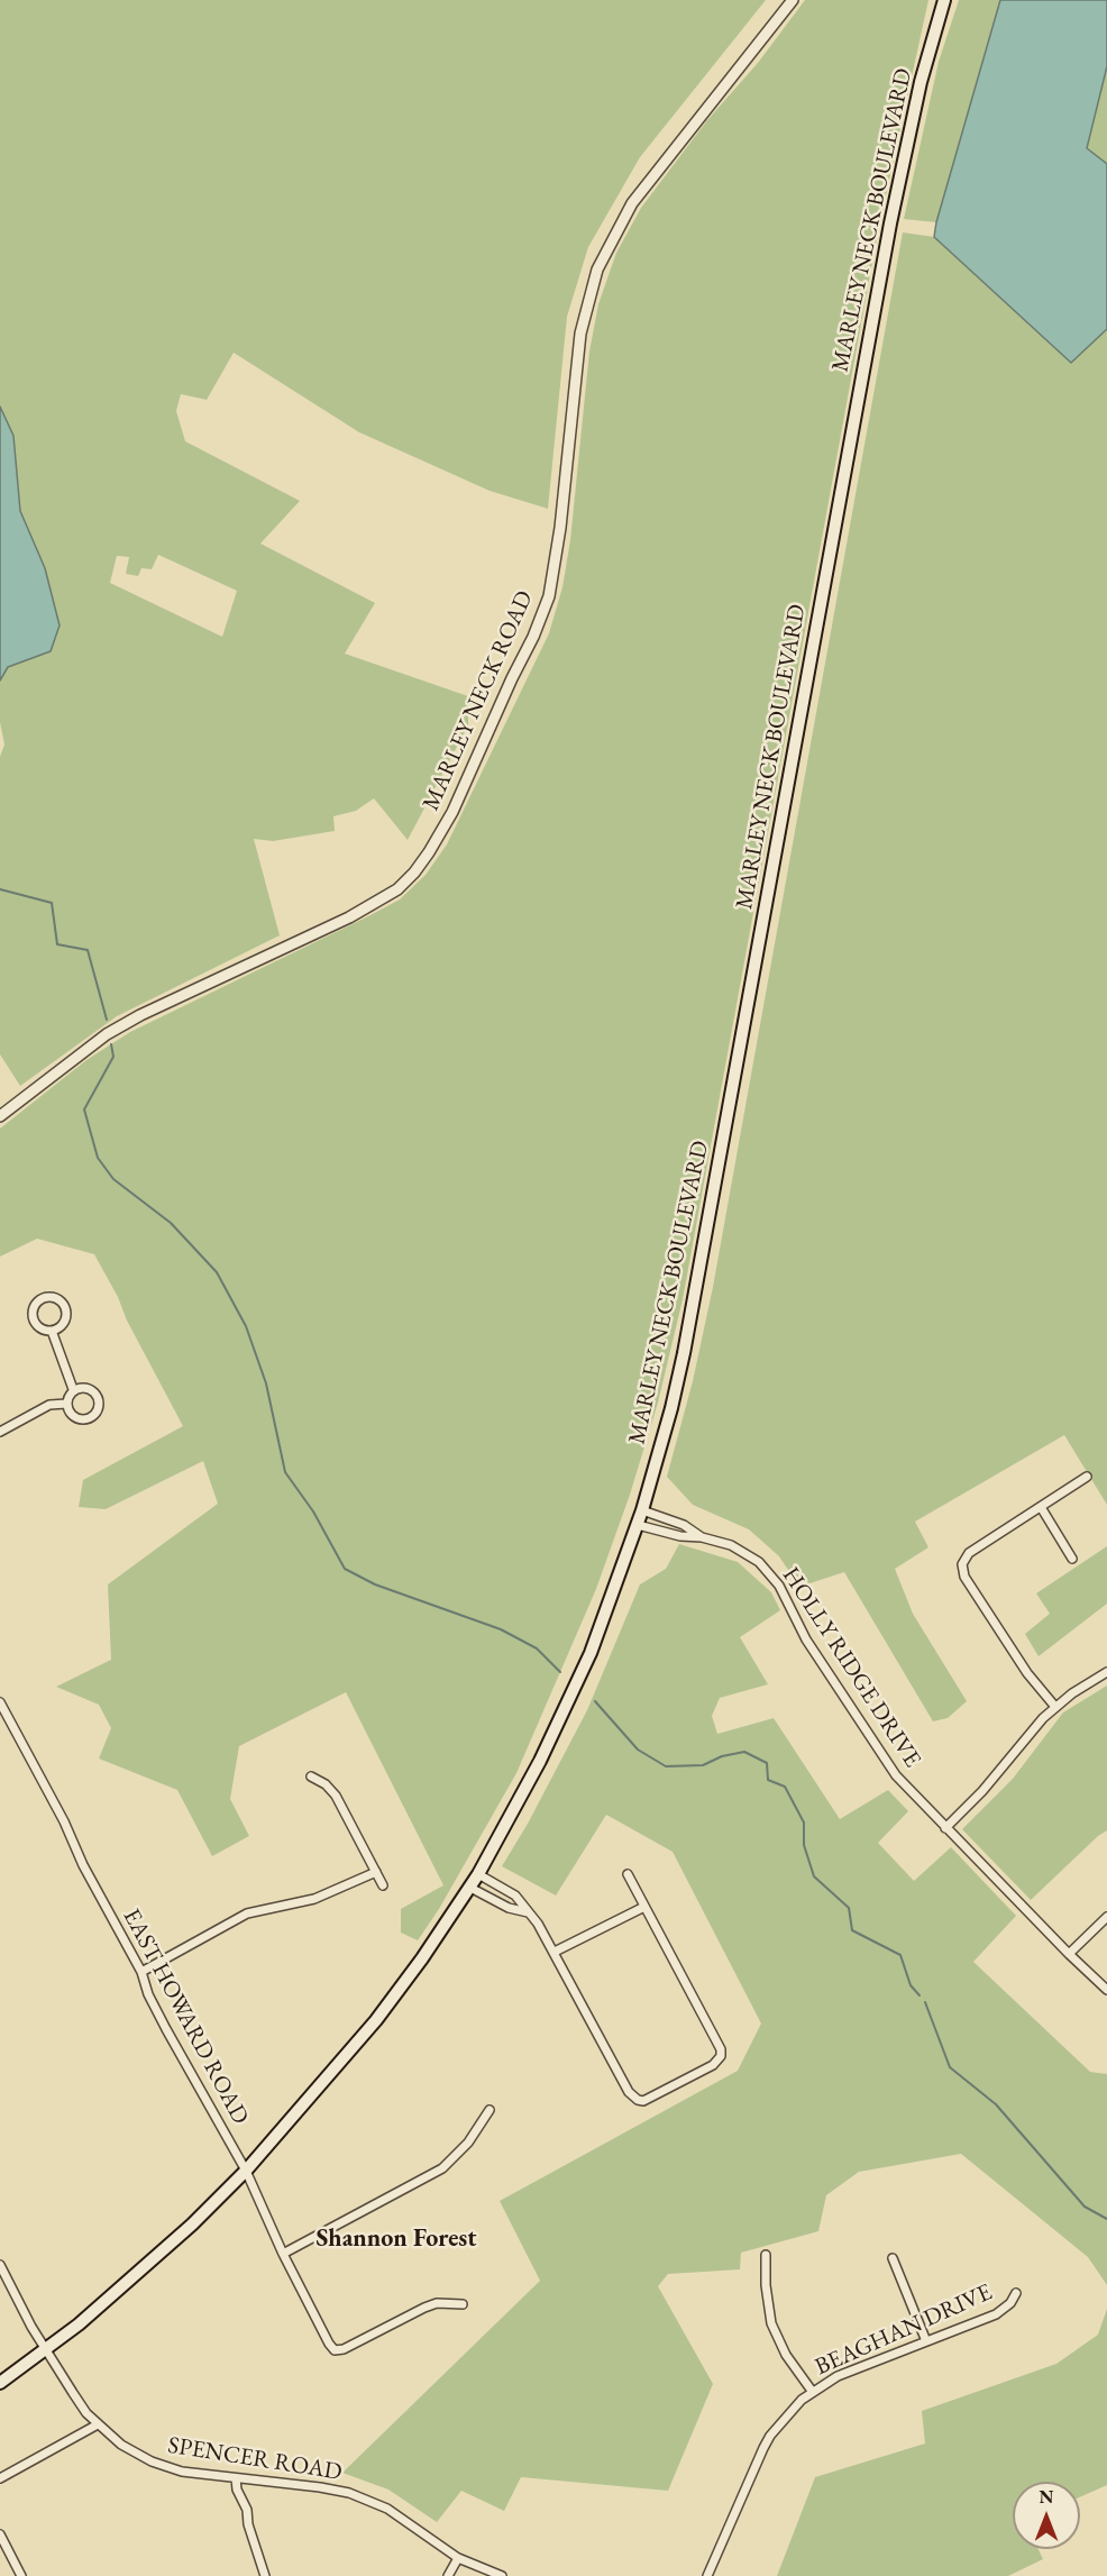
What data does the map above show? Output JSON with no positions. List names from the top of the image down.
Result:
{
  "streets": {
    "main road": ["MARLEY NECK BOULEVARD"],
    "street": [
      "MARLEY NECK ROAD",
      "HOLLY RIDGE DRIVE",
      "EAST HOWARD ROAD",
      "BEAGHAN DRIVE",
      "SPENCER ROAD"
    ]
  },
  "crossings": [
    ["MARLEY NECK BOULEVARD", "HOLLY RIDGE DRIVE"],
    ["MARLEY NECK BOULEVARD", "EAST HOWARD ROAD"],
    ["MARLEY NECK BOULEVARD", "SPENCER ROAD"]
  ],
  "districts": ["Shannon Forest"],
  "north": "top"
}
